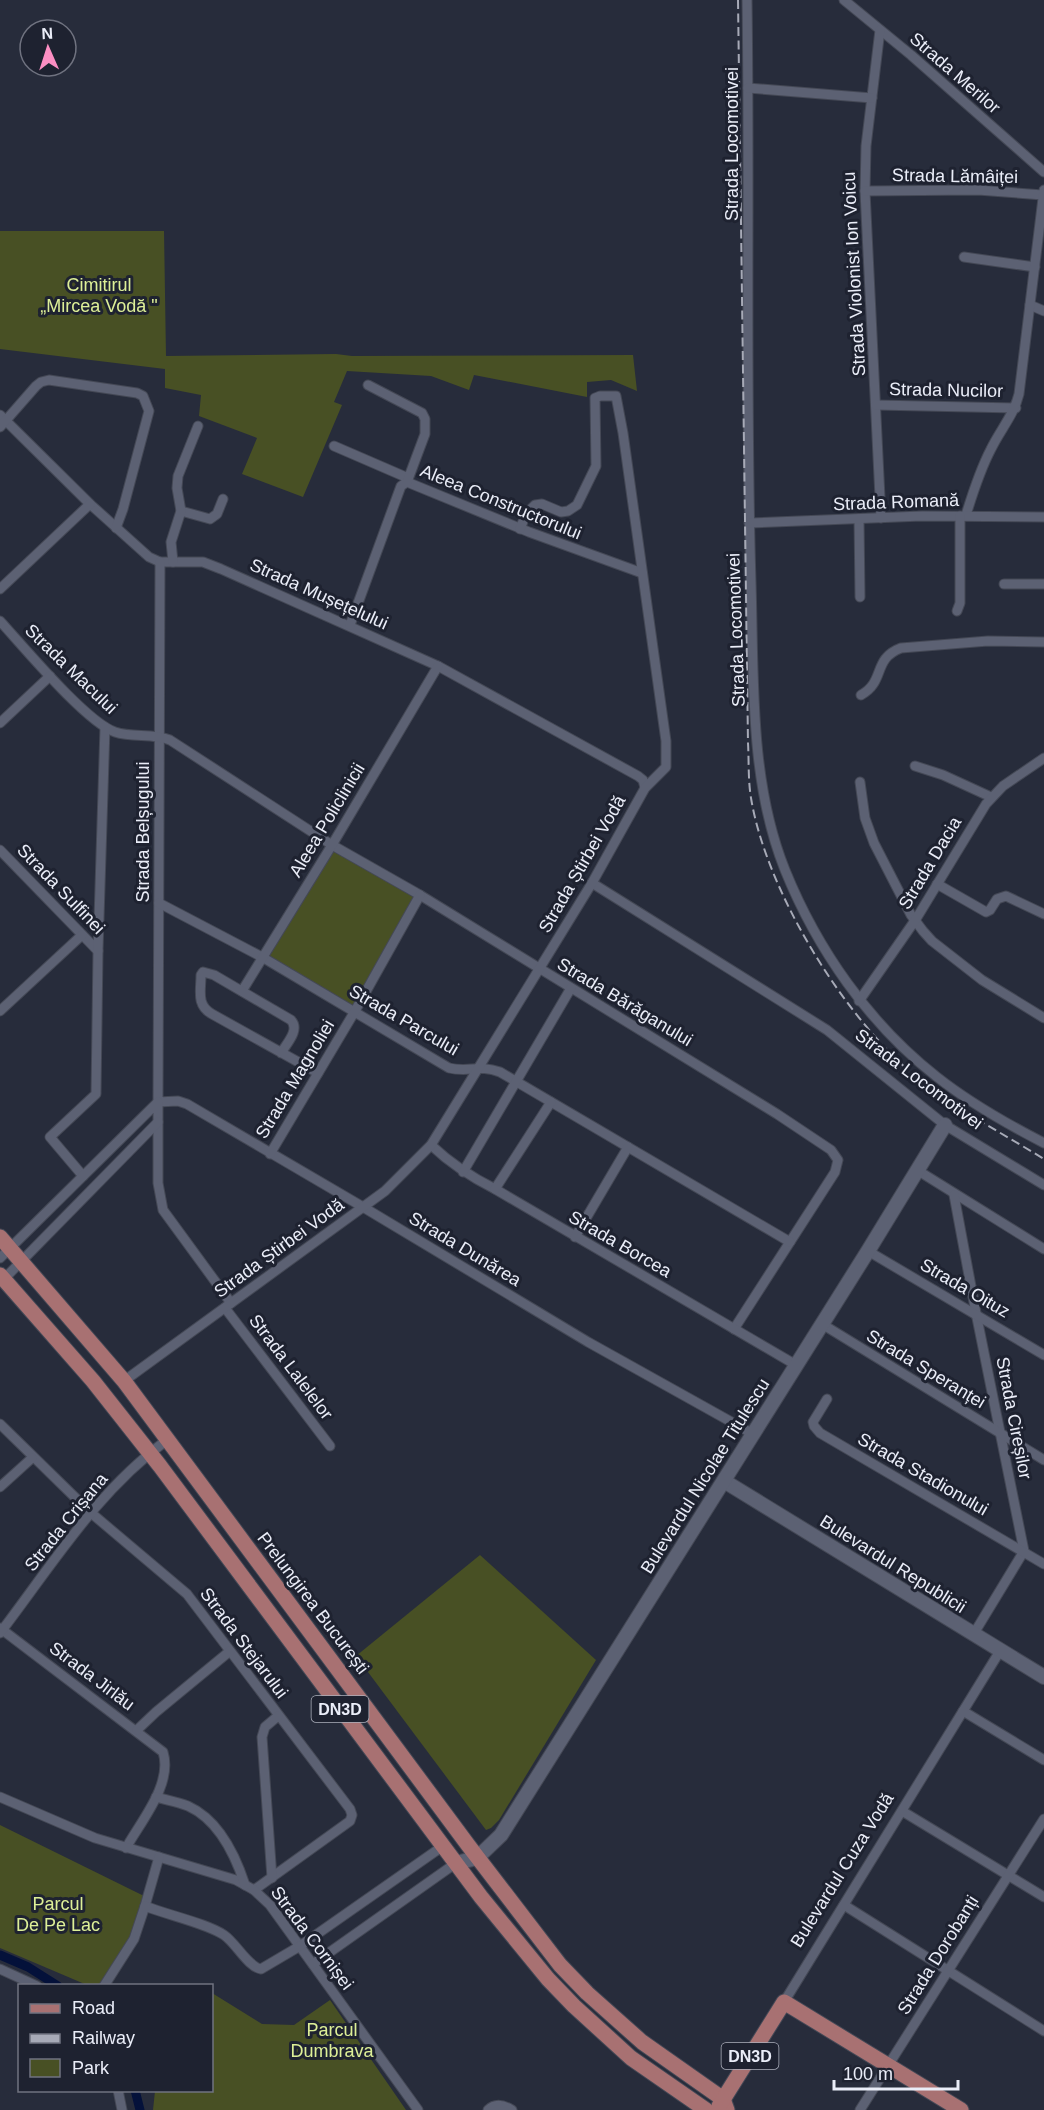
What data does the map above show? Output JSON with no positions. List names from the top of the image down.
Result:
{
  "streets": {
    "main road": [
      "Bulevardul Nicolae Titulescu",
      "Bulevardul Republicii",
      "Prelungirea București",
      "DN3D",
      "Bulevardul Cuza Vodă"
    ],
    "street": [
      "Strada Merilor",
      "Strada Locomotivei",
      "Strada Lămâiței",
      "Strada Violonist Ion Voicu",
      "Strada Nucilor",
      "Aleea Constructorului",
      "Strada Romană",
      "Strada Mușețelului",
      "Strada Macului",
      "Aleea Policlinicii",
      "Strada Belșugului",
      "Strada Dacia",
      "Strada Știrbei Vodă",
      "Strada Sulfinei",
      "Strada Bărăganului",
      "Strada Parcului",
      "Strada Magnoliei",
      "Strada Borcea",
      "Strada Dunărea",
      "Strada Oituz",
      "Strada Lalelelor",
      "Strada Speranței",
      "Strada Cireșilor",
      "Strada Stadionului",
      "Strada Crișana",
      "Strada Stejarului",
      "Strada Jirlău",
      "Strada Cornișei",
      "Strada Dorobanți"
    ]
  },
  "crossings": [
    ["Strada Merilor", "Strada Violonist Ion Voicu"],
    ["Strada Locomotivei", "Strada Romană"],
    ["Strada Locomotivei", "Strada Dacia"],
    ["Strada Locomotivei", "Strada Știrbei Vodă"],
    ["Strada Locomotivei", "Bulevardul Nicolae Titulescu"],
    ["Strada Lămâiței", "Strada Violonist Ion Voicu"],
    ["Strada Violonist Ion Voicu", "Strada Nucilor"],
    ["Strada Violonist Ion Voicu", "Strada Romană"],
    ["Aleea Constructorului", "Strada Știrbei Vodă"],
    ["Strada Mușețelului", "Aleea Policlinicii"],
    ["Strada Mușețelului", "Strada Belșugului"],
    ["Strada Mușețelului", "Strada Știrbei Vodă"],
    ["Strada Macului", "Strada Belșugului"],
    ["Strada Macului", "Strada Bărăganului"],
    ["Aleea Policlinicii", "Strada Bărăganului"],
    ["Aleea Policlinicii", "Strada Parcului"],
    ["Strada Belșugului", "Strada Bărăganului"],
    ["Strada Belșugului", "Strada Parcului"],
    ["Strada Belșugului", "Strada Dunărea"],
    ["Strada Belșugului", "Strada Lalelelor"],
    ["Strada Știrbei Vodă", "Strada Bărăganului"],
    ["Strada Știrbei Vodă", "Strada Parcului"],
    ["Strada Știrbei Vodă", "Strada Borcea"],
    ["Strada Știrbei Vodă", "Strada Dunărea"],
    ["Strada Știrbei Vodă", "Strada Lalelelor"],
    ["Strada Știrbei Vodă", "Prelungirea București"],
    ["Strada Bărăganului", "Strada Parcului"],
    ["Strada Bărăganului", "Strada Magnoliei"],
    ["Strada Bărăganului", "Strada Borcea"],
    ["Strada Parcului", "Strada Magnoliei"],
    ["Strada Magnoliei", "Strada Dunărea"],
    ["Strada Borcea", "Bulevardul Nicolae Titulescu"],
    ["Strada Dunărea", "Bulevardul Nicolae Titulescu"],
    ["Strada Oituz", "Strada Cireșilor"],
    ["Strada Oituz", "Bulevardul Nicolae Titulescu"],
    ["Strada Speranței", "Strada Cireșilor"],
    ["Strada Speranței", "Bulevardul Nicolae Titulescu"],
    ["Strada Cireșilor", "Strada Stadionului"],
    ["Bulevardul Nicolae Titulescu", "Bulevardul Republicii"],
    ["Bulevardul Nicolae Titulescu", "Prelungirea București"],
    ["Bulevardul Nicolae Titulescu", "DN3D"],
    ["Bulevardul Nicolae Titulescu", "Strada Cornișei"],
    ["Strada Crișana", "Prelungirea București"],
    ["Strada Crișana", "Strada Stejarului"],
    ["Strada Crișana", "Strada Jirlău"],
    ["Strada Crișana", "DN3D"],
    ["Bulevardul Republicii", "Bulevardul Cuza Vodă"],
    ["Prelungirea București", "Bulevardul Cuza Vodă"],
    ["Strada Stejarului", "Strada Cornișei"]
  ],
  "parks": ["Cimitirul „Mircea Vodă \"", "Parcul De Pe Lac", "Parcul Dumbrava"],
  "legend": ["Road", "Railway", "Park"],
  "scale_bar": "100 m",
  "north": "top"
}
